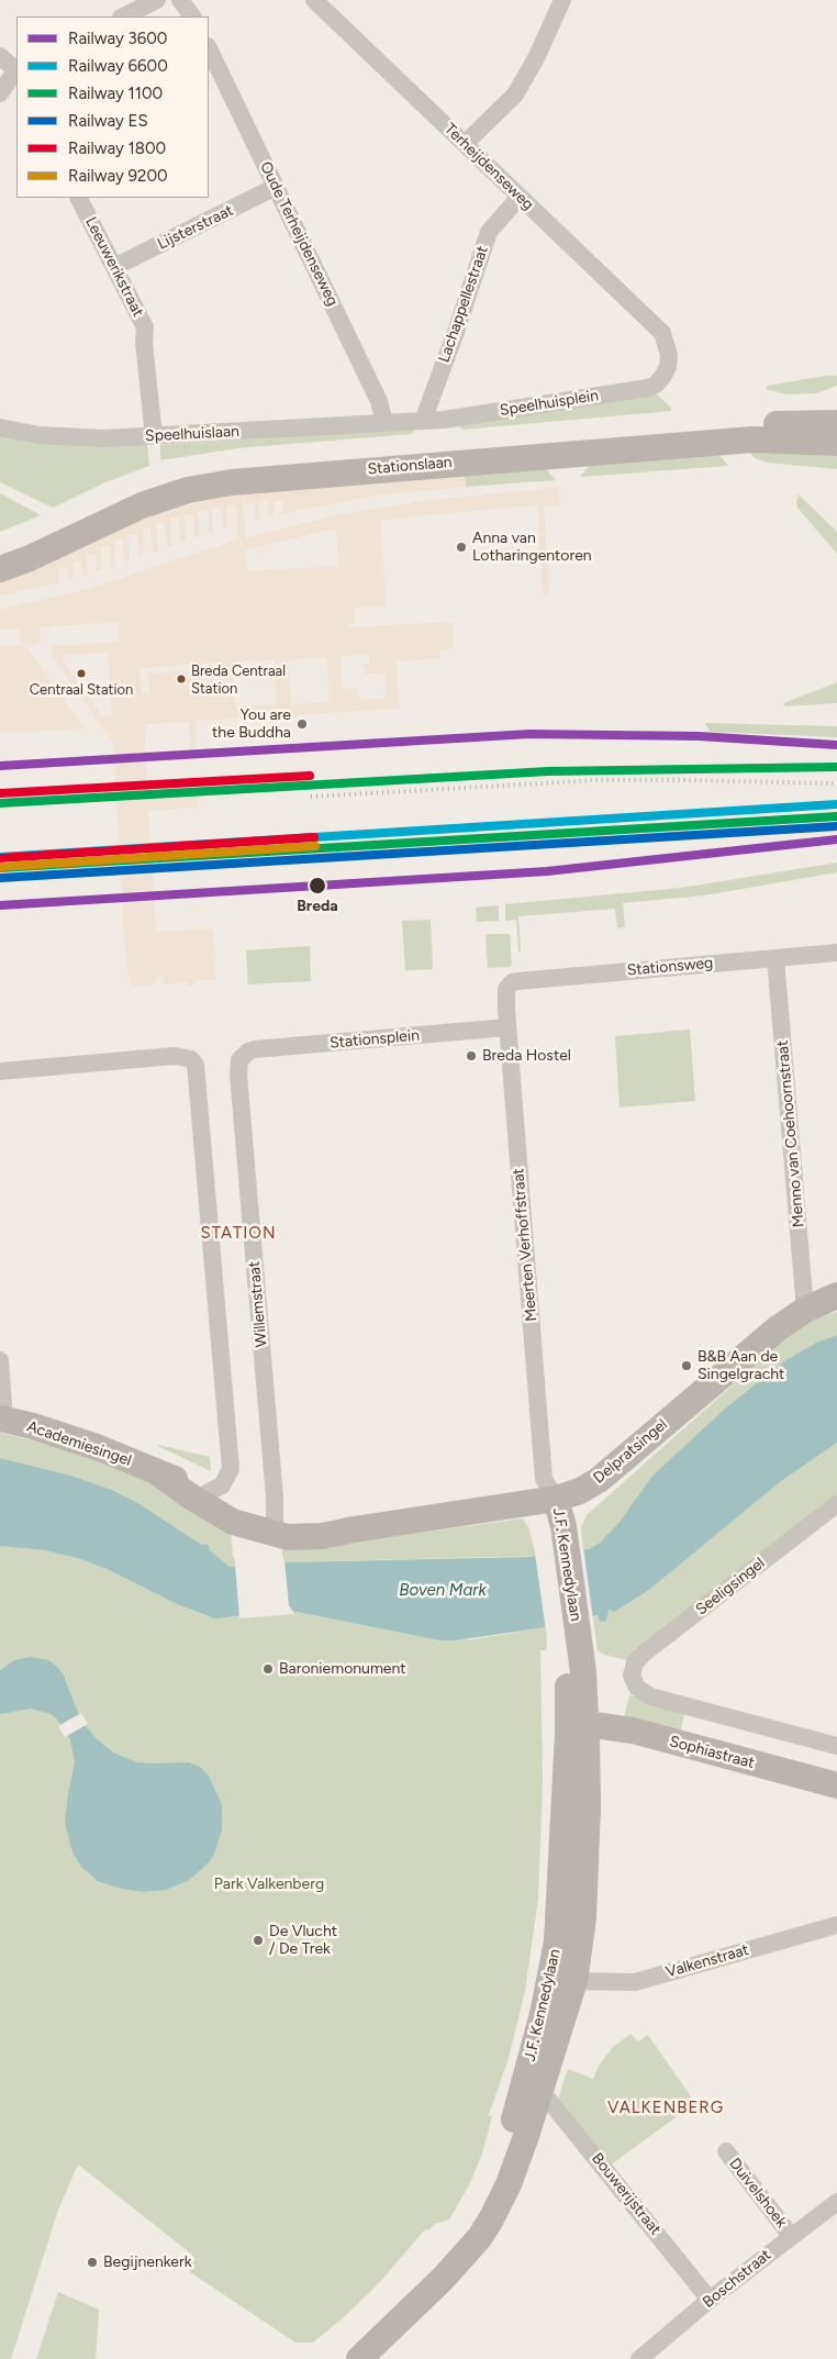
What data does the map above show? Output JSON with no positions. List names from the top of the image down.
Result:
{
  "streets": {
    "street": [
      "Terheijdenseweg",
      "Lijsterstraat",
      "Oude Terheijdenseweg",
      "Leeuwerikstraat",
      "Lachappellestraat",
      "Speelhuisplein",
      "Speelhuislaan",
      "Stationslaan",
      "Stationsweg",
      "Stationsplein",
      "Menno van Coehoornstraat",
      "Meerten Verhoffstraat",
      "Willemstraat",
      "Academiesingel",
      "Delpratsingel",
      "J.F. Kennedylaan",
      "Seeligsingel",
      "Sophiastraat",
      "Valkenstraat",
      "Duivelshoek",
      "Bouwerijstraat",
      "Boschstraat"
    ]
  },
  "crossings": [
    ["Terheijdenseweg", "Lachappellestraat"],
    ["Terheijdenseweg", "Speelhuisplein"],
    ["Lijsterstraat", "Oude Terheijdenseweg"],
    ["Lijsterstraat", "Leeuwerikstraat"],
    ["Oude Terheijdenseweg", "Speelhuisplein"],
    ["Oude Terheijdenseweg", "Speelhuislaan"],
    ["Leeuwerikstraat", "Speelhuislaan"],
    ["Lachappellestraat", "Speelhuisplein"],
    ["Speelhuisplein", "Speelhuislaan"],
    ["Stationsweg", "Menno van Coehoornstraat"],
    ["Stationsweg", "Meerten Verhoffstraat"],
    ["Stationsplein", "Meerten Verhoffstraat"],
    ["Stationsplein", "Willemstraat"],
    ["Menno van Coehoornstraat", "Delpratsingel"],
    ["Meerten Verhoffstraat", "Delpratsingel"],
    ["Meerten Verhoffstraat", "J.F. Kennedylaan"],
    ["Willemstraat", "Academiesingel"],
    ["Willemstraat", "Delpratsingel"],
    ["Academiesingel", "Delpratsingel"],
    ["Delpratsingel", "J.F. Kennedylaan"],
    ["J.F. Kennedylaan", "Sophiastraat"],
    ["J.F. Kennedylaan", "Valkenstraat"],
    ["J.F. Kennedylaan", "Bouwerijstraat"],
    ["Duivelshoek", "Boschstraat"],
    ["Bouwerijstraat", "Boschstraat"]
  ],
  "districts": ["STATION", "VALKENBERG"],
  "water": ["Boven Mark"],
  "parks": ["Park Valkenberg"],
  "places": [
    "Anna van Lotharingentoren",
    "Centraal Station",
    "Breda Centraal Station",
    "You are the Buddha",
    "Breda",
    "Breda Hostel",
    "B&B Aan de Singelgracht",
    "Baroniemonument",
    "De Vlucht / De Trek",
    "Begijnenkerk"
  ],
  "lines": [
    "rail line 3600",
    "rail line 1100",
    "rail line 1800",
    "rail line 6600",
    "rail line ES",
    "rail line 9200"
  ],
  "legend": [
    "Railway 3600",
    "Railway 6600",
    "Railway 1100",
    "Railway ES",
    "Railway 1800",
    "Railway 9200"
  ]
}
